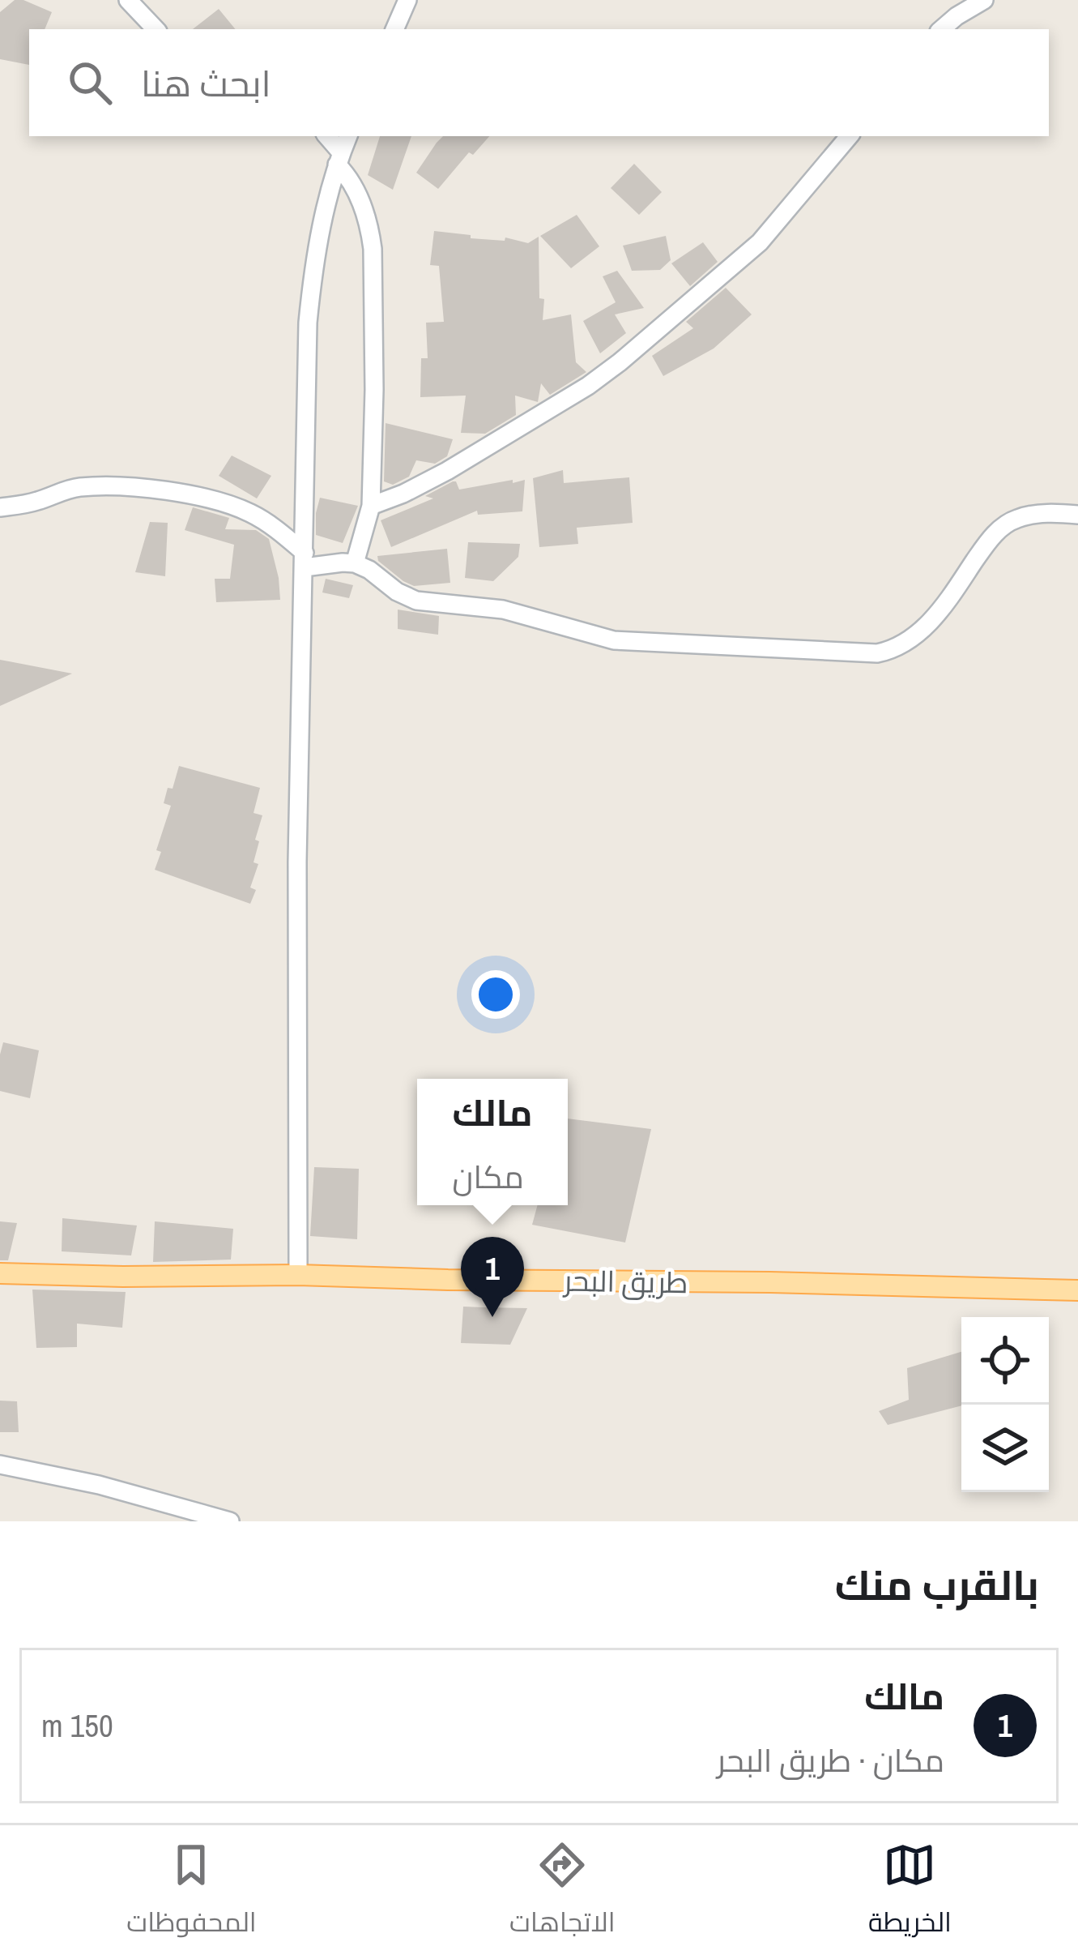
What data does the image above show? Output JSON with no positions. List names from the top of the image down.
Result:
{
  "streets": {
    "main road": ["طريق البحر"]
  },
  "page": {
    "search": "ابحث هنا",
    "popup": ["مالك", "مكان"],
    "pins": "1",
    "heading": "بالقرب منك",
    "list": [
      {
        "mark": "1",
        "name": "مالك",
        "note": "مكان · طريق البحر",
        "value": "150 m"
      }
    ],
    "nav": ["الخريطة", "الاتجاهات", "المحفوظات"]
  }
}
